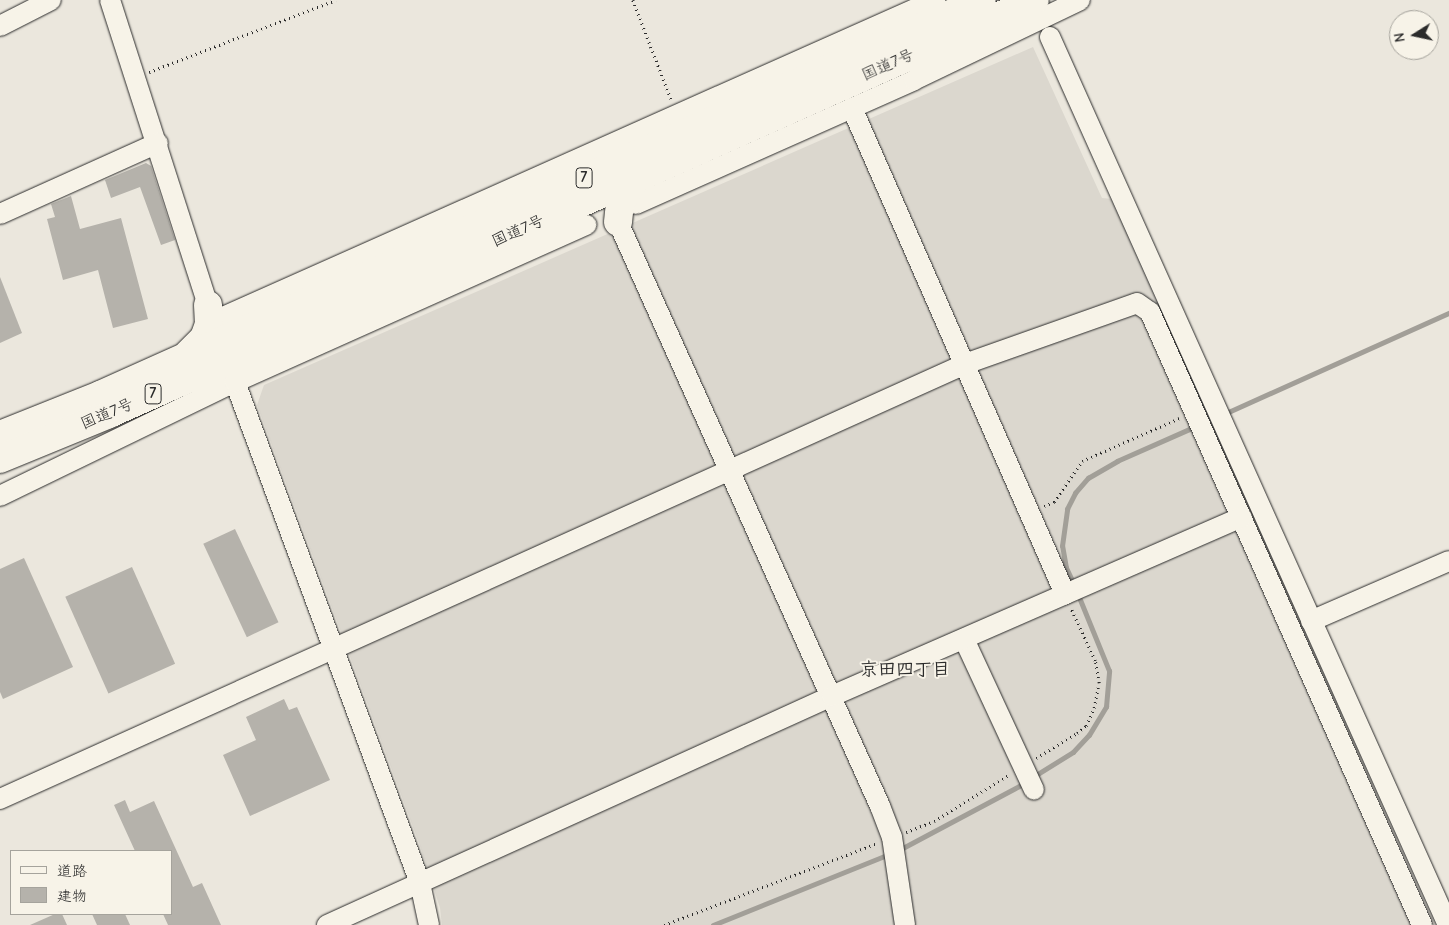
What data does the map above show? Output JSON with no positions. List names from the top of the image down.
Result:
{
  "streets": {
    "highway": ["国道7号", "7"]
  },
  "districts": ["京田四丁目"],
  "legend": ["道路", "建物"],
  "north": "left"
}
